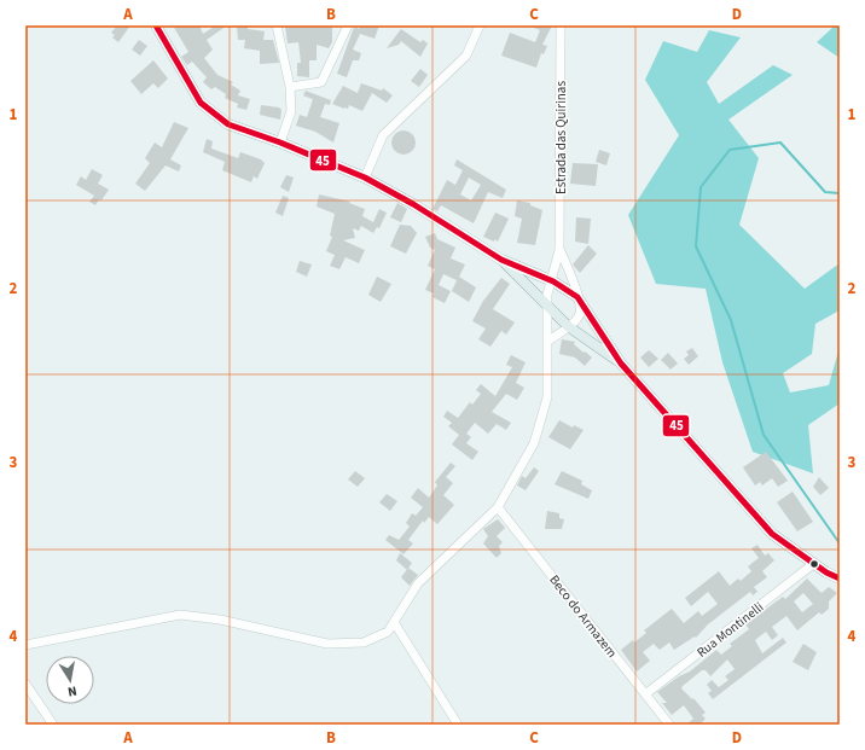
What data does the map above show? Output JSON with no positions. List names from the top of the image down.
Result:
{
  "streets": {
    "street": ["Estrada das Quirinas", "Beco do Armazem", "Rua Montinelli"]
  },
  "crossings": [
    ["Estrada das Quirinas", "Beco do Armazem"],
    ["Beco do Armazem", "Rua Montinelli"]
  ],
  "lines": ["transit line 45"],
  "north": "bottom",
  "grid": {
    "columns": [
      "A",
      "B",
      "C",
      "D"
    ],
    "rows": [
      "1",
      "2",
      "3",
      "4"
    ]
  }
}
